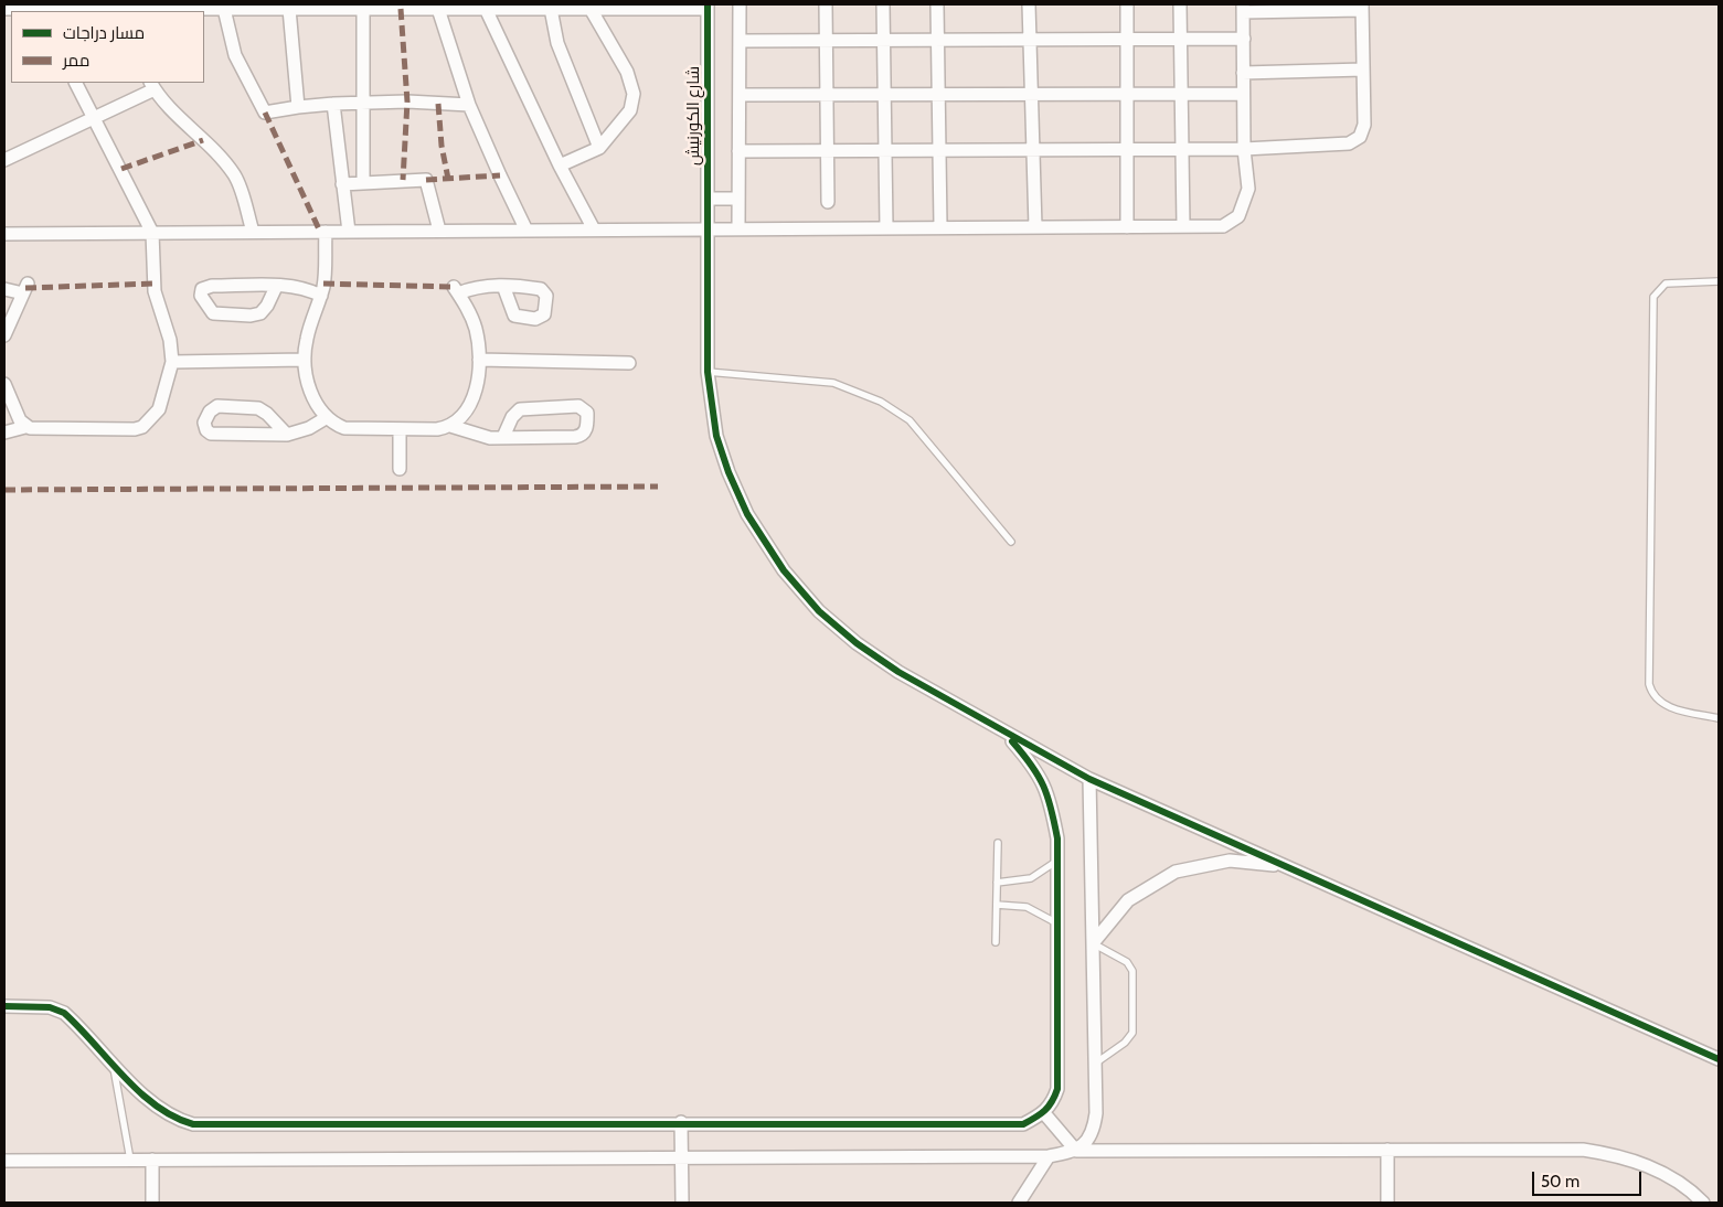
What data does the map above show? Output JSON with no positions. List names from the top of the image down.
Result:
{
  "streets": {
    "street": ["شارع الكورنيش"]
  },
  "legend": ["مسار دراجات", "ممر"],
  "scale_bar": "50 m"
}
